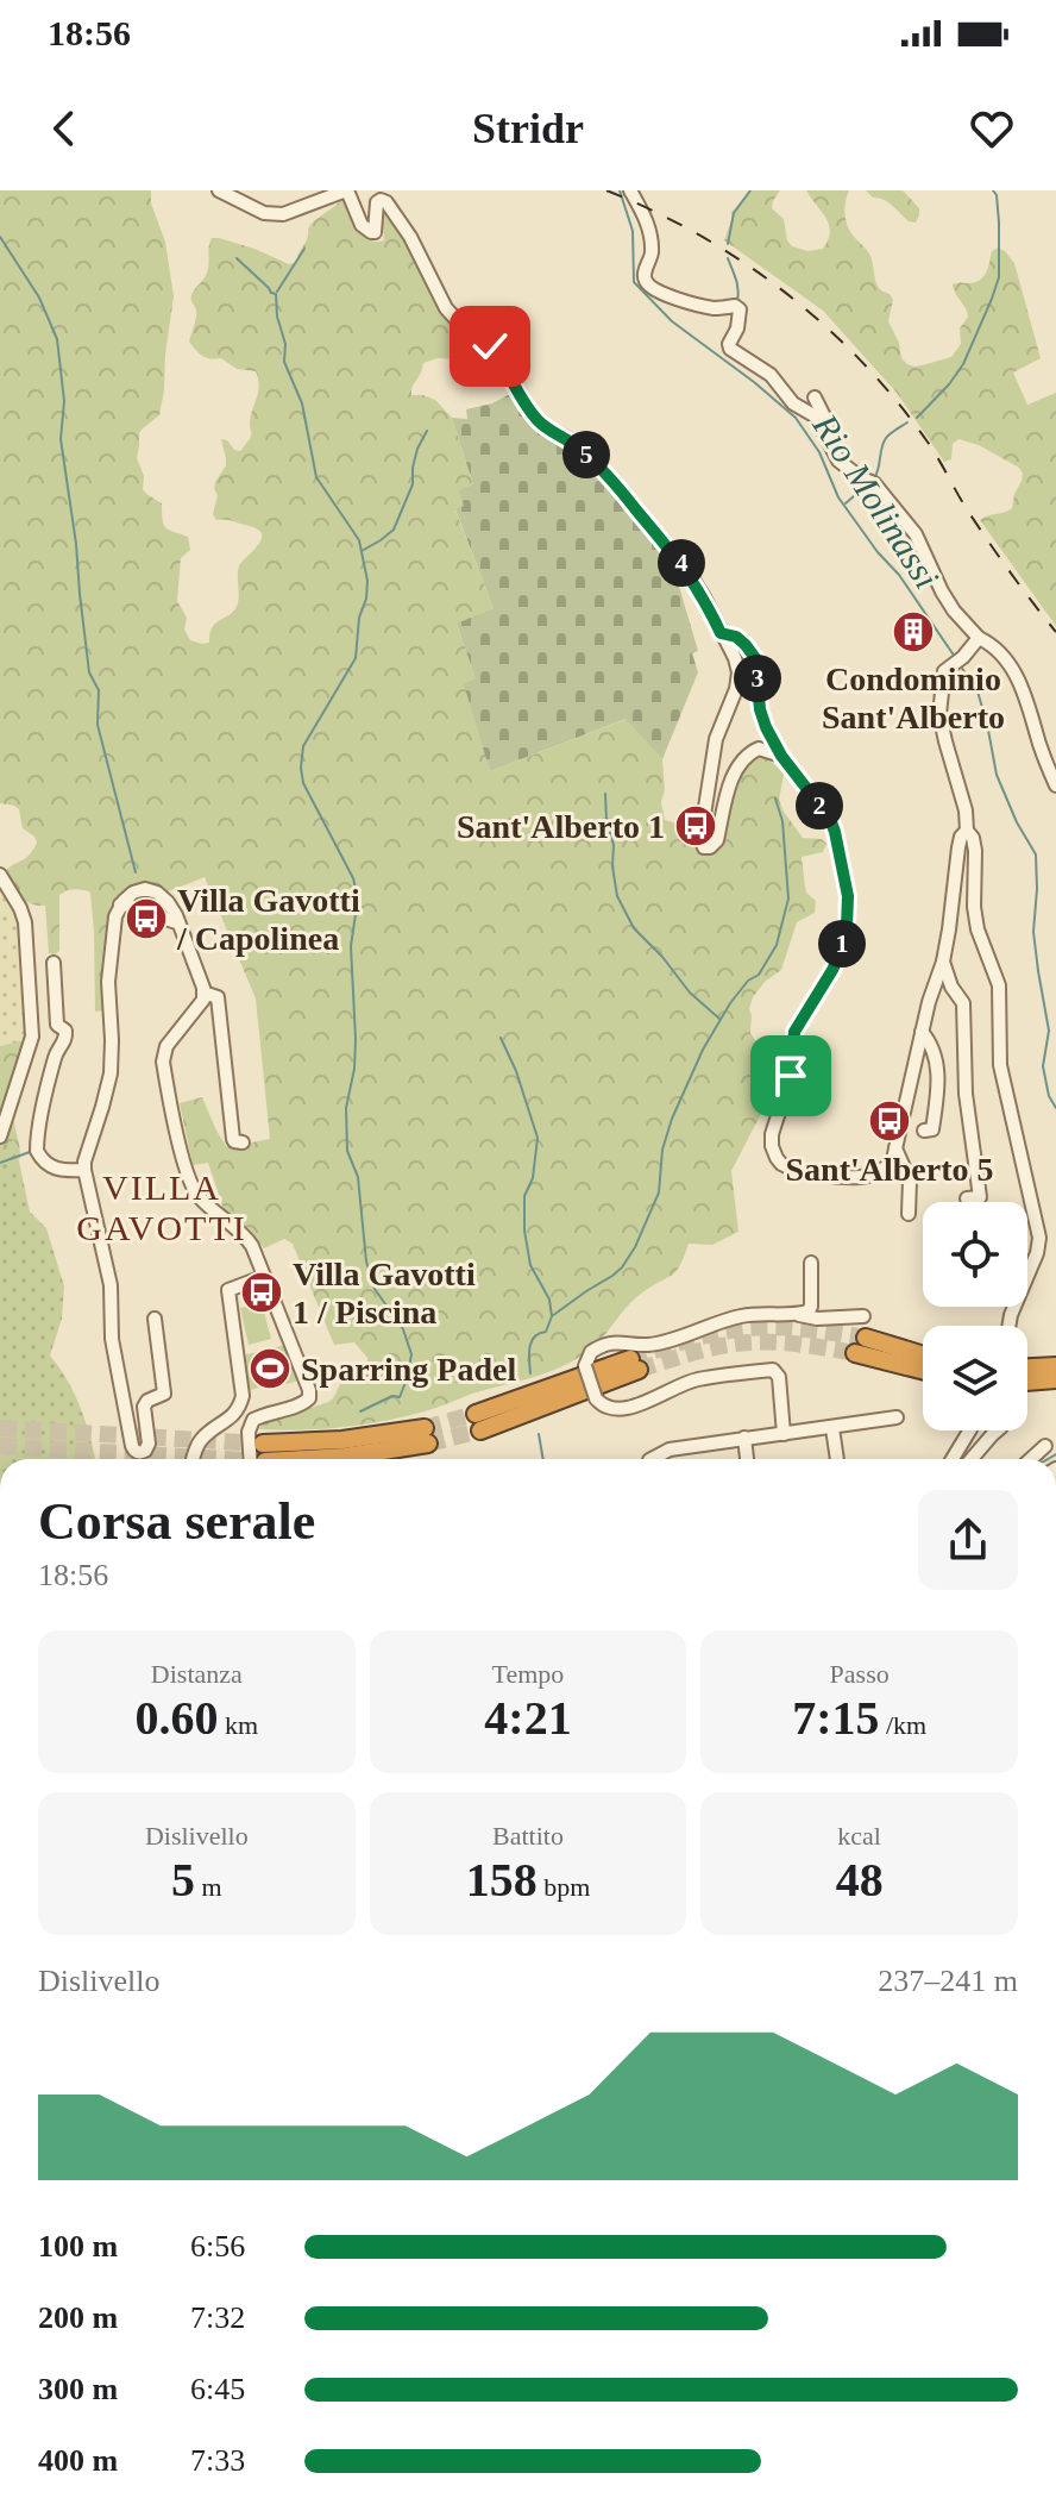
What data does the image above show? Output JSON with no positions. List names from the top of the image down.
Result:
{
  "districts": ["VILLA GAVOTTI"],
  "water": ["Rio Molinassi"],
  "places": {
    "building": ["Condominio Sant'Alberto"],
    "bus stop": [
      "Sant'Alberto 1",
      "Villa Gavotti / Capolinea",
      "Sant'Alberto 5",
      "Villa Gavotti 1 / Piscina"
    ],
    "sports": ["Sparring Padel"]
  },
  "page": {
    "status": "18:56",
    "header": "Stridr",
    "pins": [
      "5",
      "4",
      "3",
      "2",
      "1"
    ],
    "heading": ["Corsa serale", "18:56"],
    "stats": [
      ["Distanza", "0.60 km"],
      ["Tempo", "4:21"],
      ["Passo", "7:15 /km"],
      ["Dislivello", "5 m"],
      ["Battito", "158 bpm"],
      ["kcal", "48"]
    ],
    "chart": ["Dislivello", "237–241 m"],
    "list": [
      {
        "name": "100 m",
        "note": "6:56"
      },
      {
        "name": "200 m",
        "note": "7:32"
      },
      {
        "name": "300 m",
        "note": "6:45"
      },
      {
        "name": "400 m",
        "note": "7:33"
      }
    ]
  }
}
